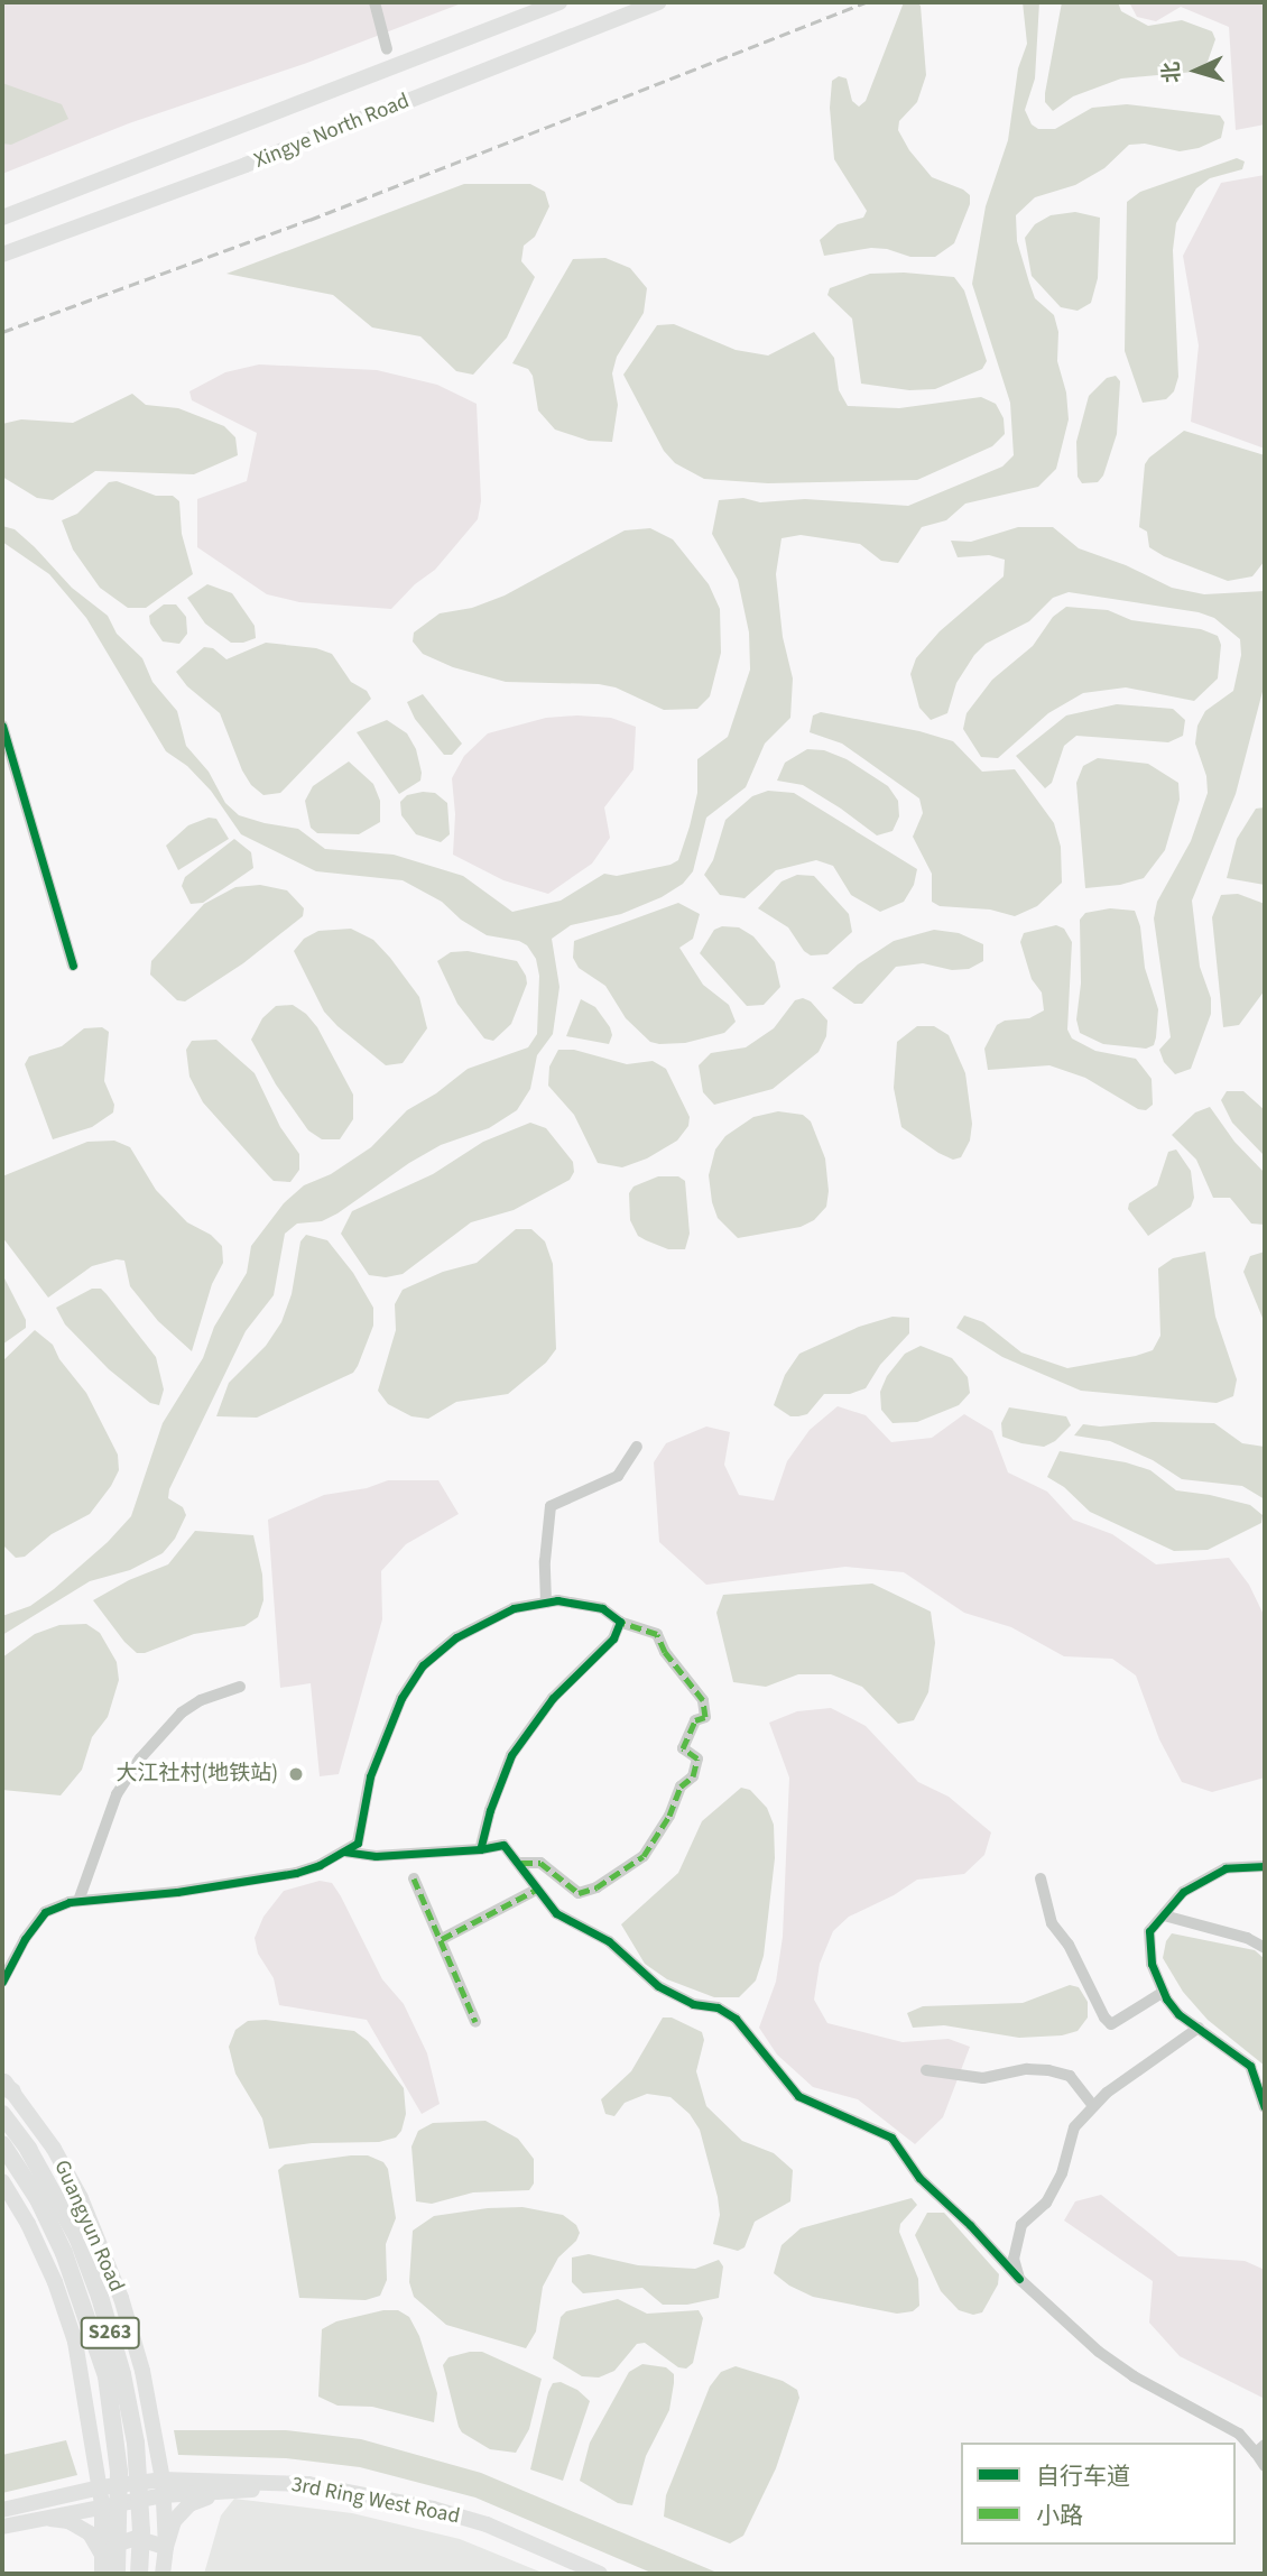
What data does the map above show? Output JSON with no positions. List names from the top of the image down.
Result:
{
  "streets": {
    "main road": [
      "Xingye North Road",
      "Guangyun Road",
      "S263",
      "3rd Ring West Road"
    ]
  },
  "crossings": [
    ["Guangyun Road", "S263"],
    ["Guangyun Road", "3rd Ring West Road"],
    ["S263", "3rd Ring West Road"]
  ],
  "places": ["大江社村(地铁站)"],
  "legend": ["自行车道", "小路"],
  "north": "left"
}
